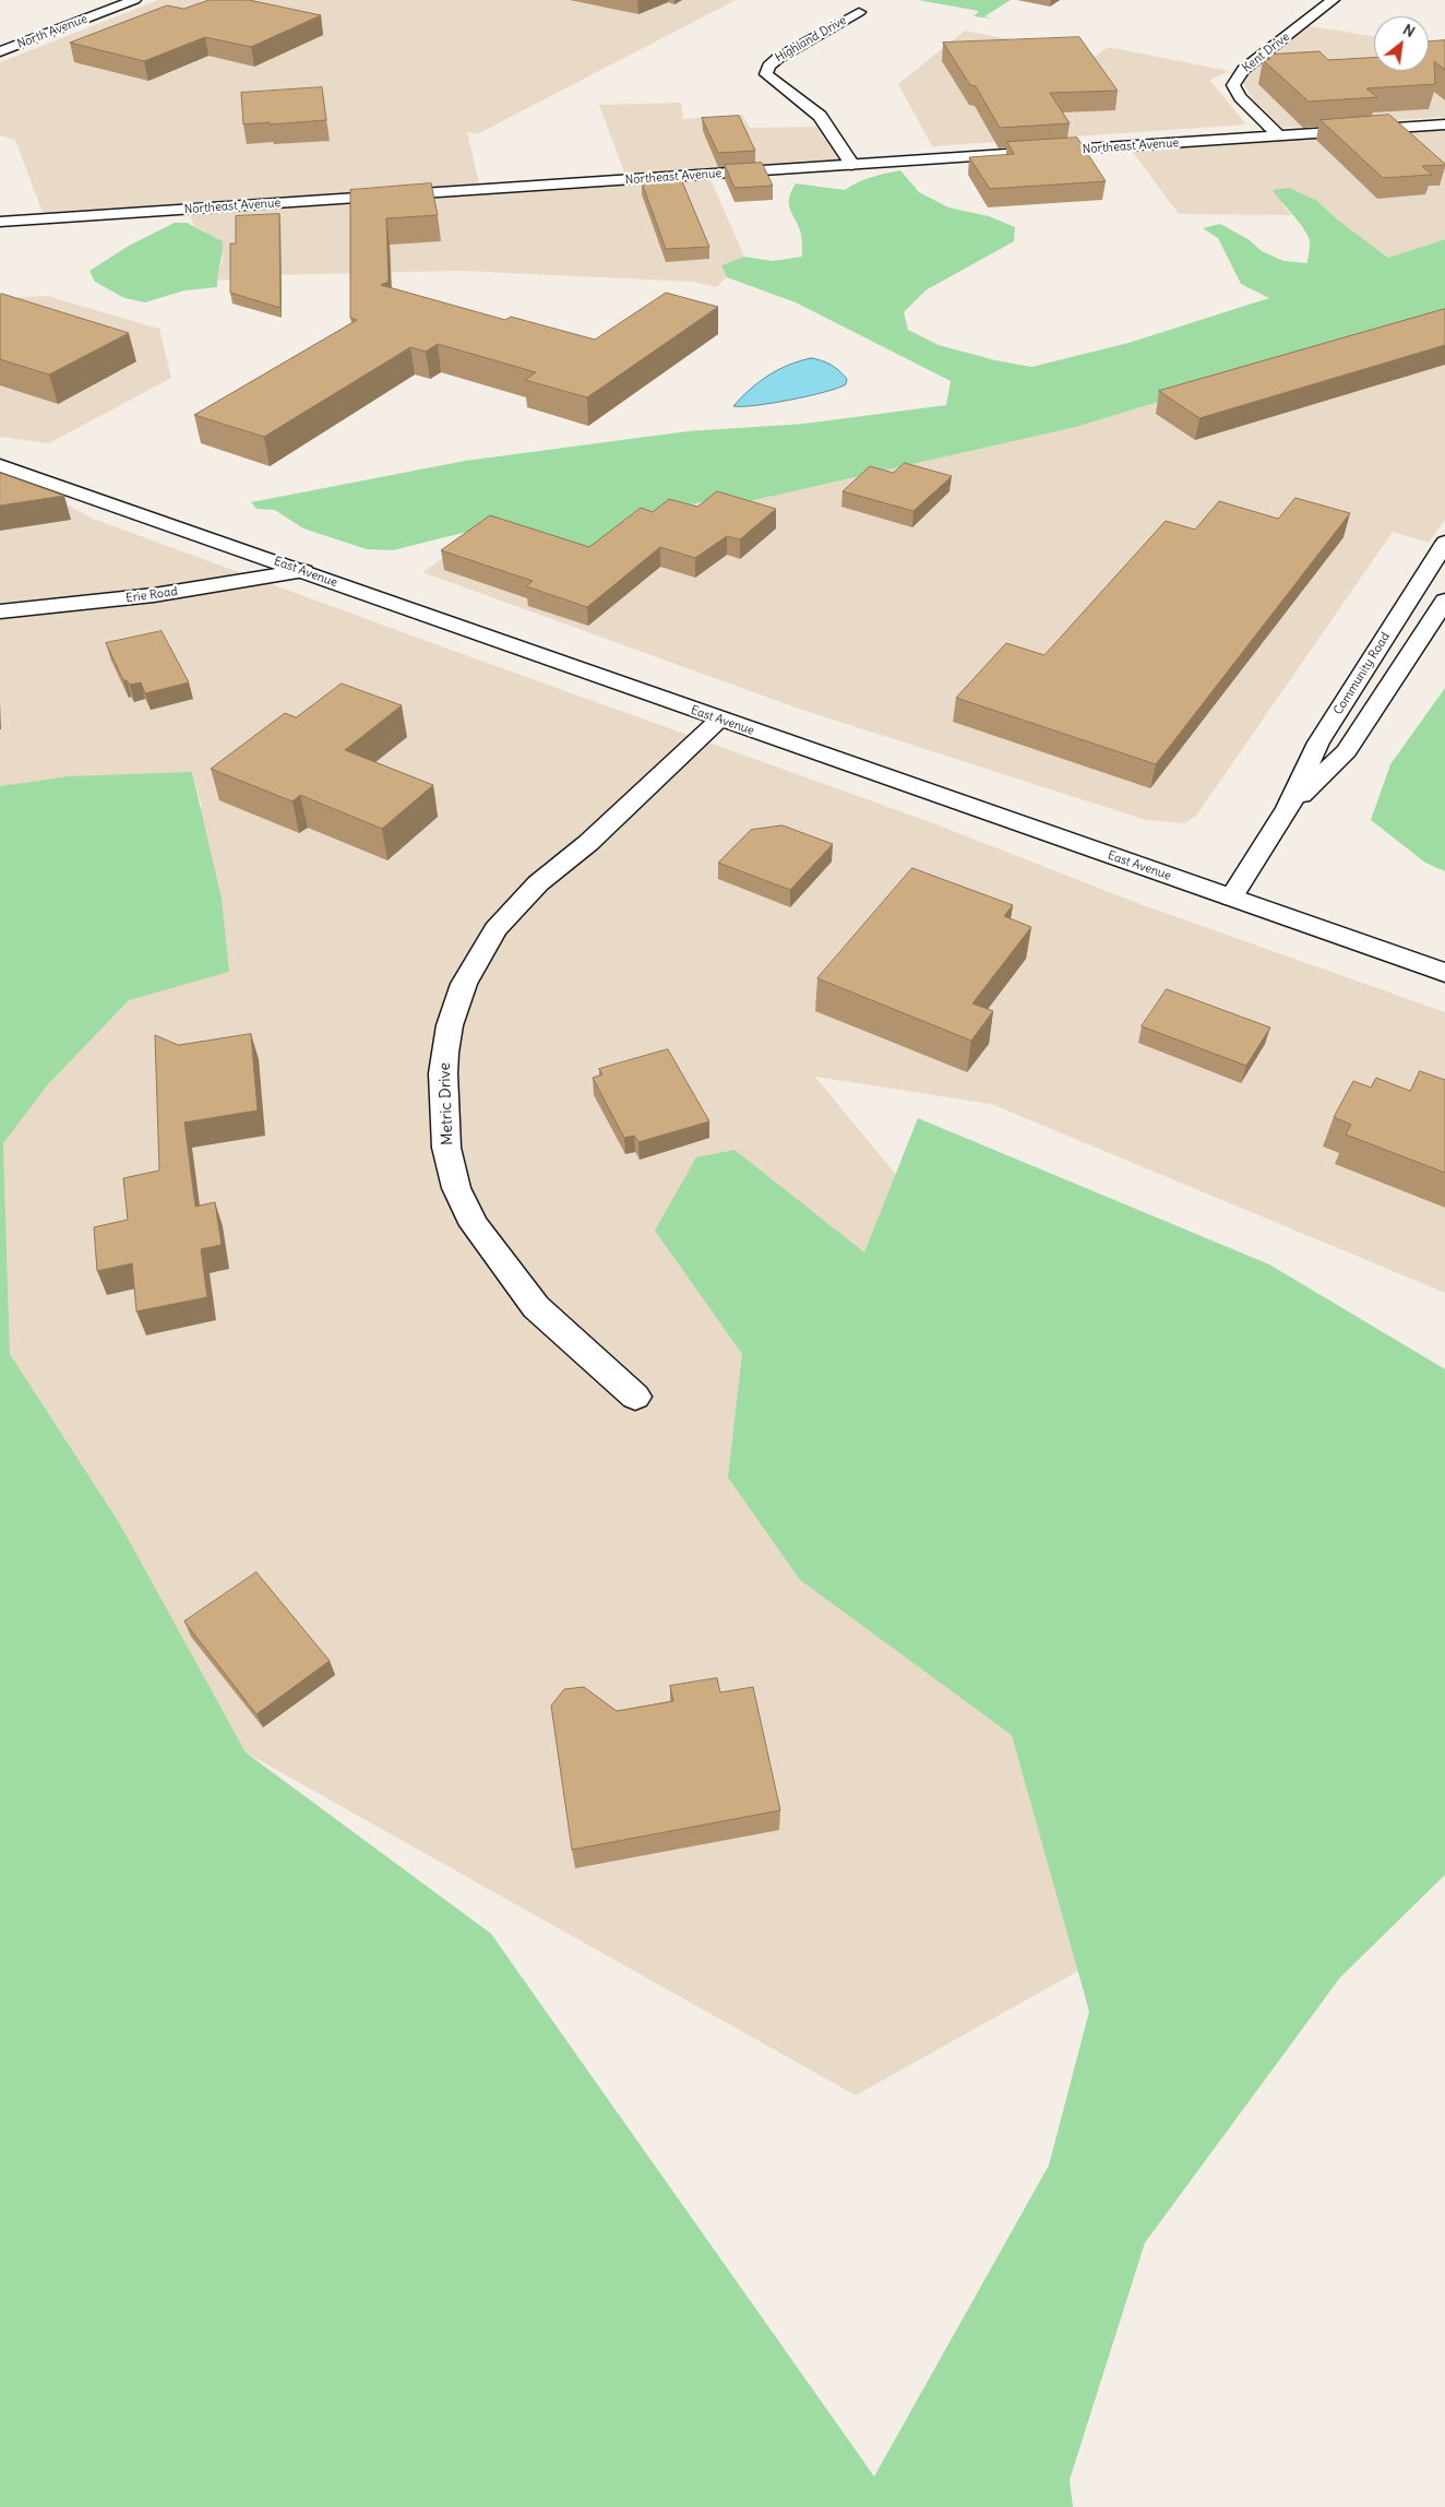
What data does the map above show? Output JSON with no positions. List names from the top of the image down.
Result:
{
  "streets": {
    "main road": [
      "North Avenue",
      "Highland Drive",
      "Kent Drive",
      "Northeast Avenue",
      "East Avenue",
      "Erie Road",
      "Community Road",
      "Metric Drive"
    ]
  },
  "crossings": [
    ["Highland Drive", "Northeast Avenue"],
    ["Kent Drive", "Northeast Avenue"],
    ["East Avenue", "Erie Road"],
    ["East Avenue", "Community Road"],
    ["East Avenue", "Metric Drive"]
  ],
  "north": "top right"
}
